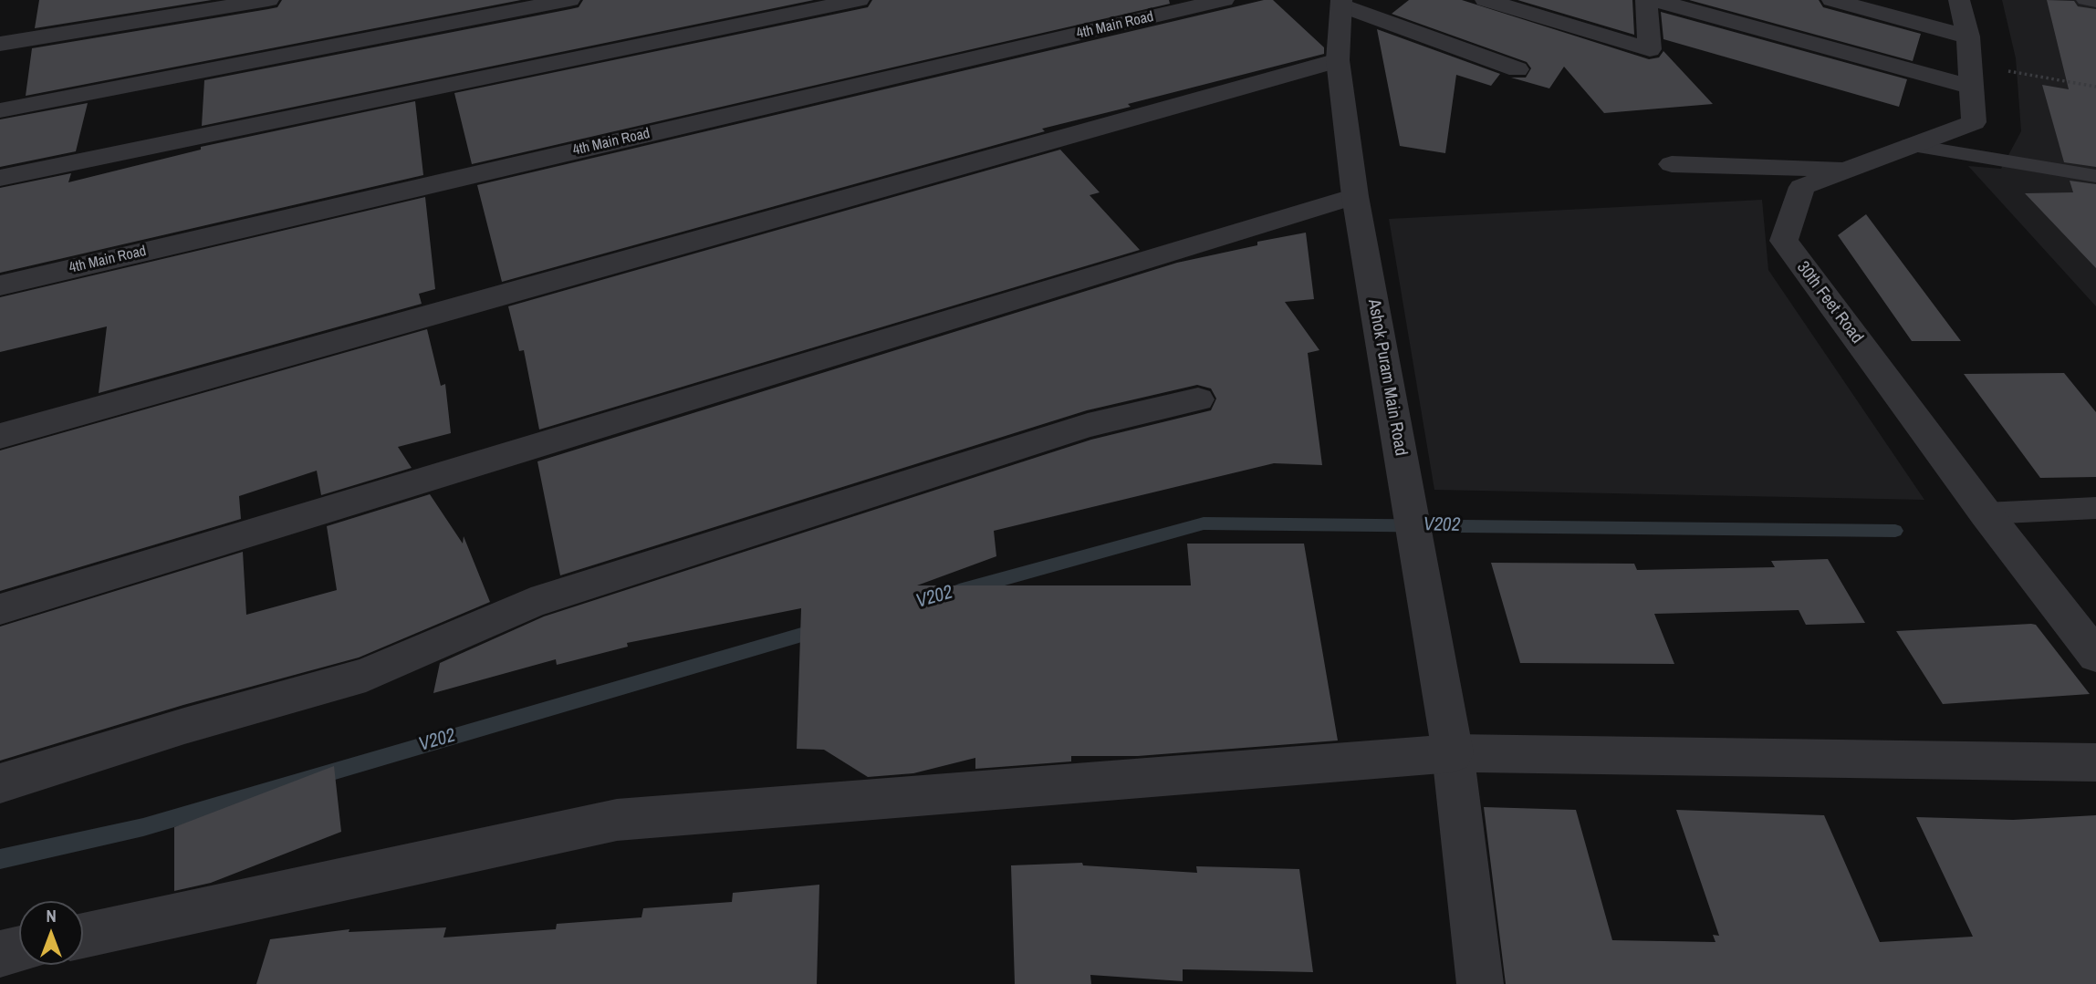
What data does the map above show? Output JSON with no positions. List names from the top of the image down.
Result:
{
  "streets": {
    "street": ["4th Main Road", "30th Feet Road", "Ashok Puram Main Road"]
  },
  "water": ["V202"],
  "north": "top"
}
